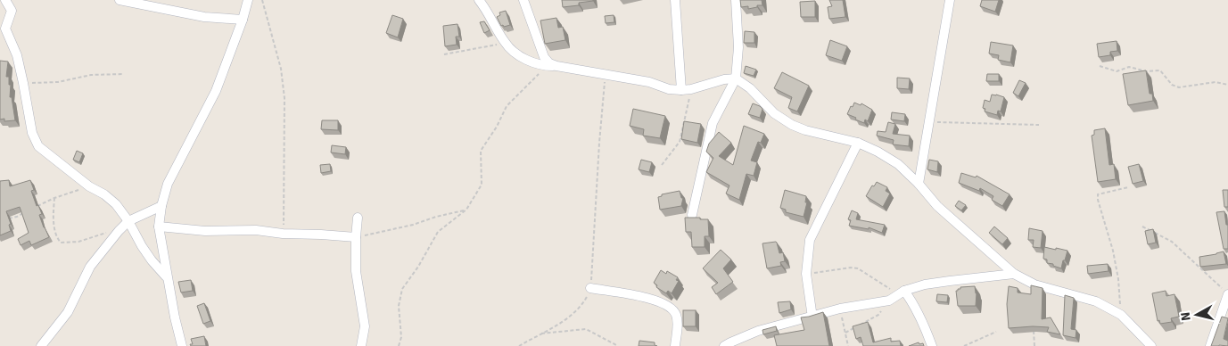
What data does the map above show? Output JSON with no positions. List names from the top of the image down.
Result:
{
  "north": "left"
}
